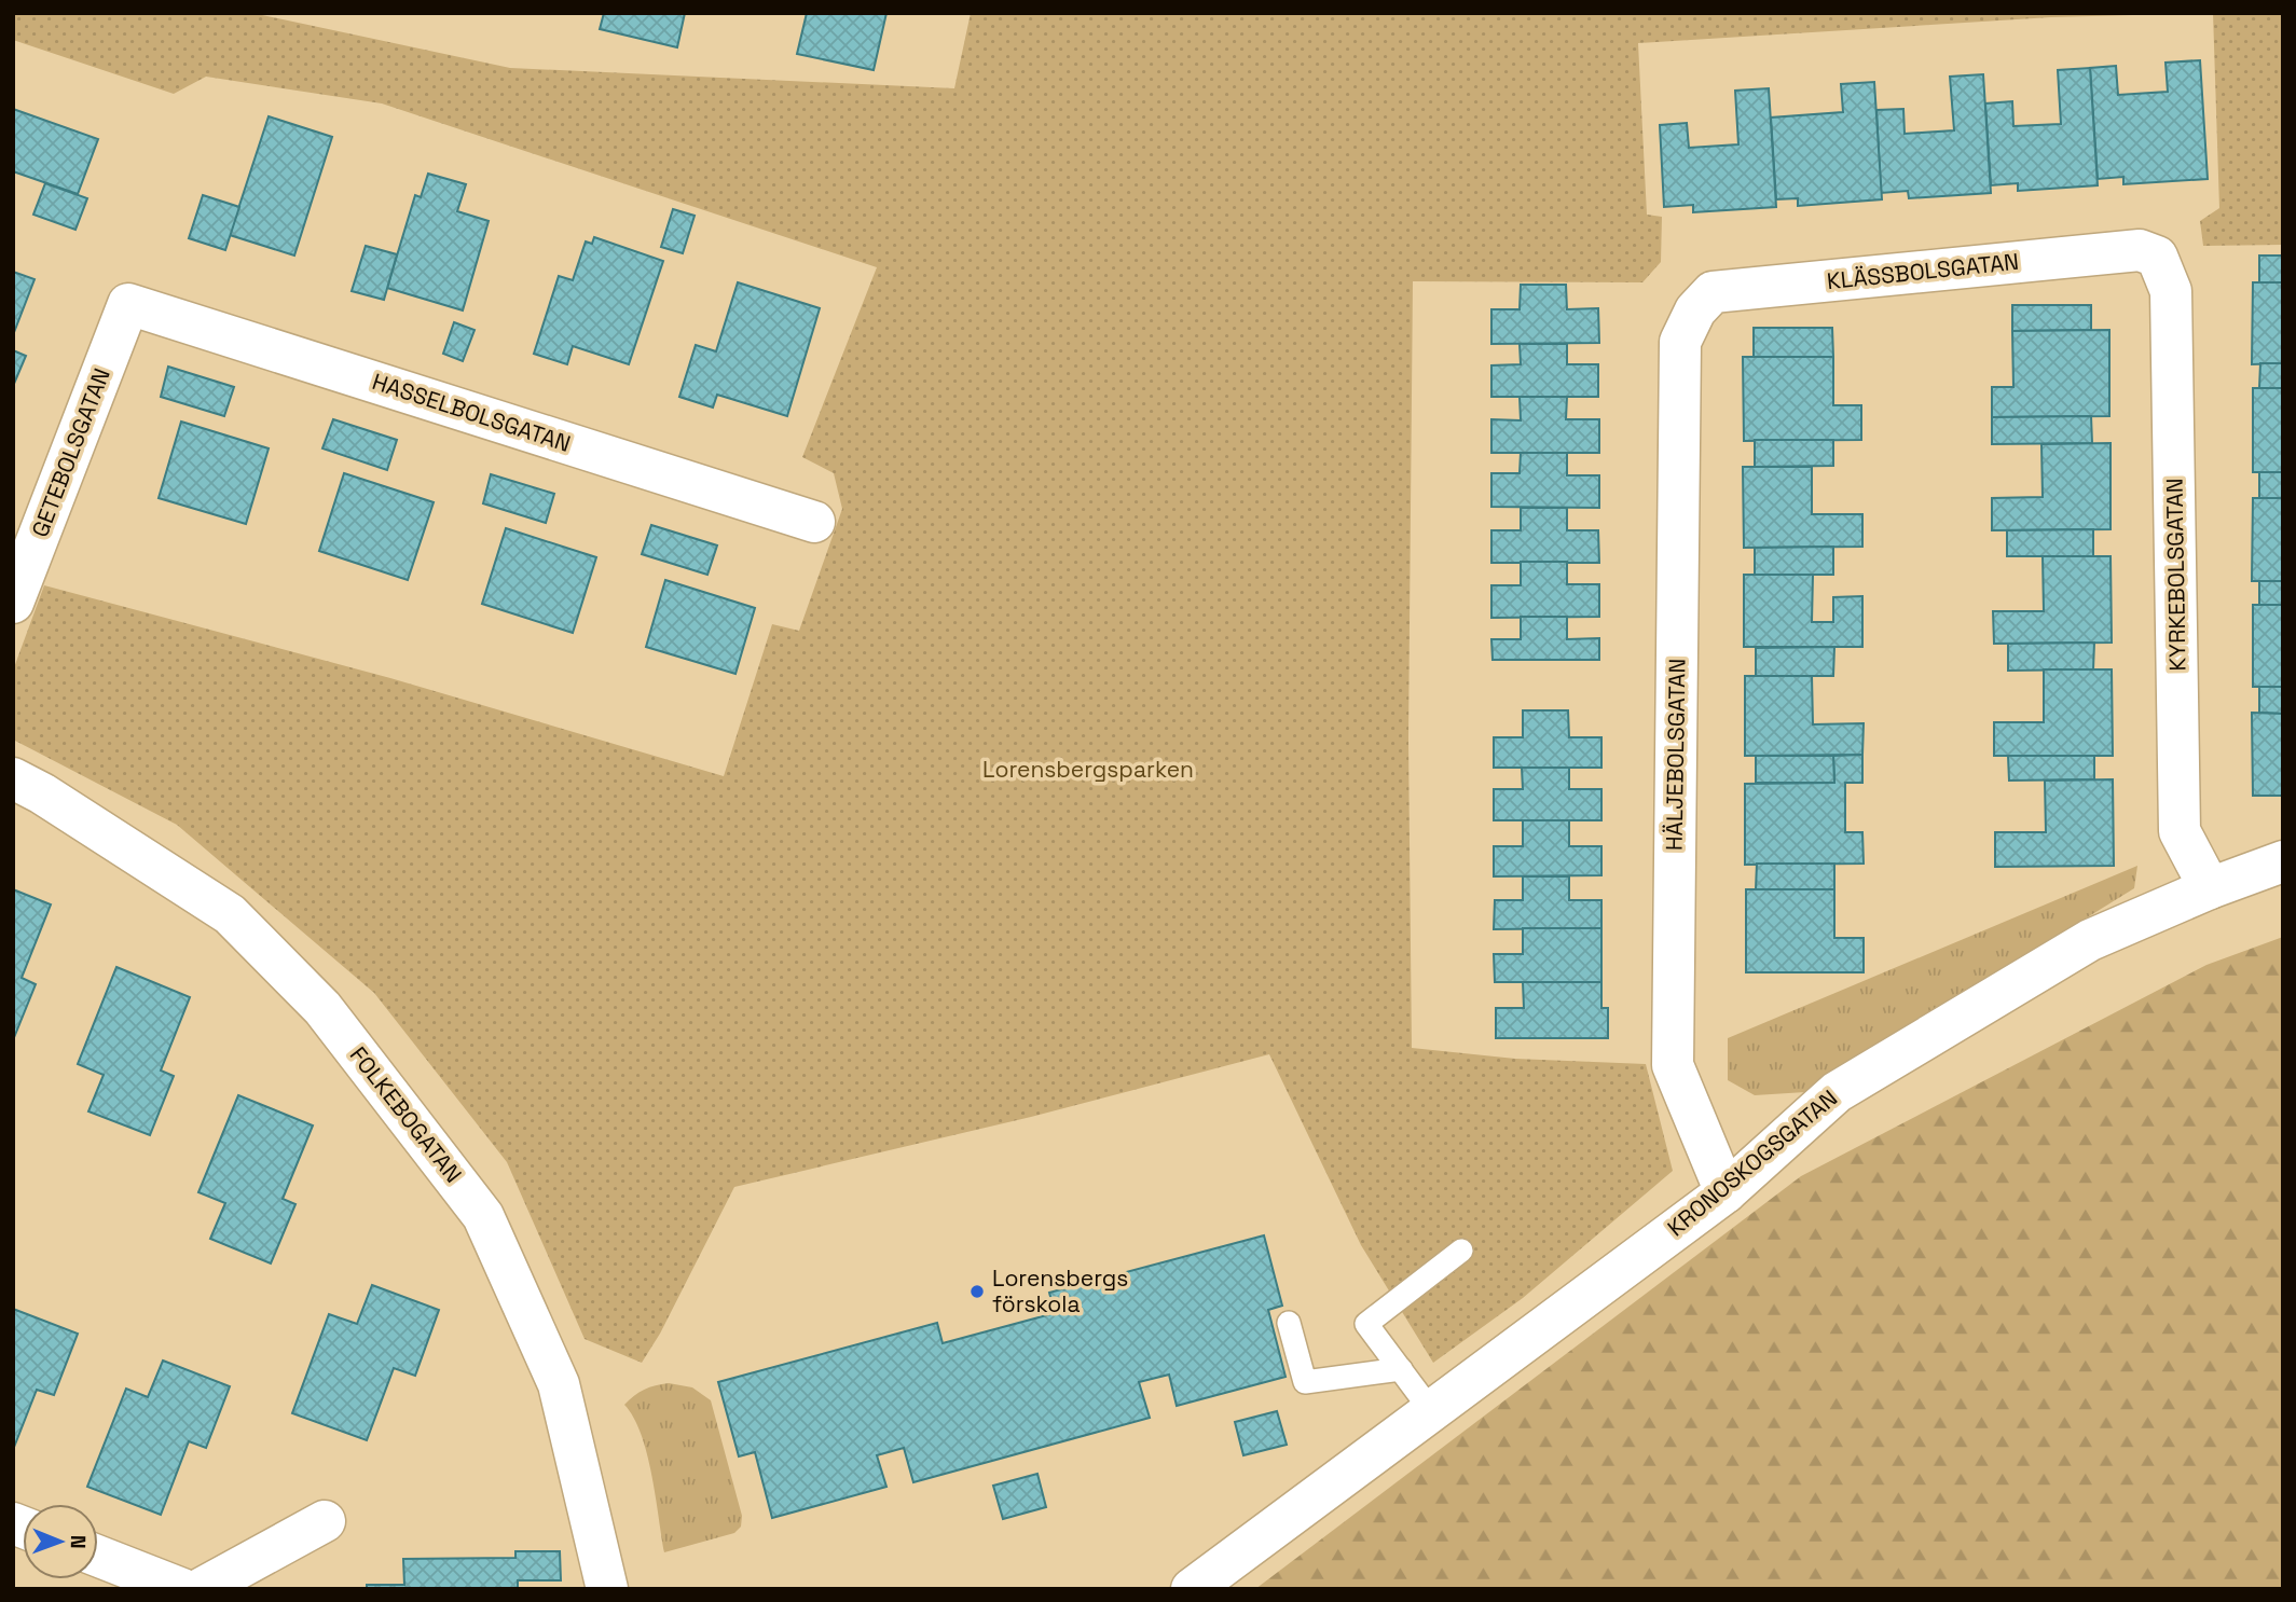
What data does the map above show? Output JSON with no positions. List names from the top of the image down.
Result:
{
  "streets": {
    "street": [
      "KLÄSSBOLSGATAN",
      "HASSELBOLSGATAN",
      "GETEBOLSGATAN",
      "KYRKEBOLSGATAN",
      "HÄLJEBOLSGATAN",
      "FOLKEBOGATAN",
      "KRONOSKOGSGATAN"
    ]
  },
  "crossings": [
    ["KLÄSSBOLSGATAN", "KYRKEBOLSGATAN"],
    ["KLÄSSBOLSGATAN", "HÄLJEBOLSGATAN"],
    ["HASSELBOLSGATAN", "GETEBOLSGATAN"],
    ["KYRKEBOLSGATAN", "KRONOSKOGSGATAN"],
    ["HÄLJEBOLSGATAN", "KRONOSKOGSGATAN"]
  ],
  "parks": ["Lorensbergsparken"],
  "places": ["Lorensbergs förskola"],
  "north": "right"
}
